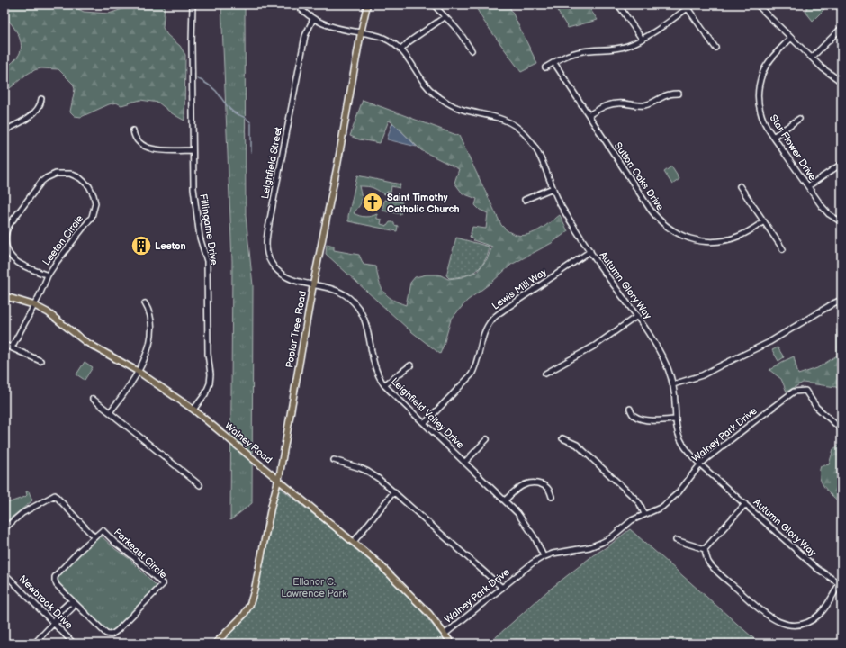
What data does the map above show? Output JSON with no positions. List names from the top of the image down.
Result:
{
  "streets": {
    "main road": ["Poplar Tree Road", "Walney Road"],
    "street": [
      "Star Flower Drive",
      "Leighfield Street",
      "Sutton Oaks Drive",
      "Fillingame Drive",
      "Leeton Circle",
      "Autumn Glory Way",
      "Lewis Mill Way",
      "Leighfield Valley Drive",
      "Walney Park Drive",
      "Parkeast Circle",
      "Newbrook Drive"
    ]
  },
  "crossings": [
    ["Leighfield Street", "Autumn Glory Way"],
    ["Leighfield Street", "Poplar Tree Road"],
    ["Leighfield Street", "Leighfield Valley Drive"],
    ["Fillingame Drive", "Walney Road"],
    ["Leeton Circle", "Walney Road"],
    ["Autumn Glory Way", "Lewis Mill Way"],
    ["Autumn Glory Way", "Poplar Tree Road"],
    ["Autumn Glory Way", "Walney Park Drive"],
    ["Lewis Mill Way", "Leighfield Valley Drive"],
    ["Poplar Tree Road", "Leighfield Valley Drive"],
    ["Poplar Tree Road", "Walney Road"],
    ["Leighfield Valley Drive", "Walney Park Drive"],
    ["Walney Park Drive", "Walney Road"]
  ],
  "parks": ["Ellanor C. Lawrence Park"],
  "places": {
    "church": ["Saint Timothy Catholic Church"],
    "building": ["Leeton"]
  }
}
